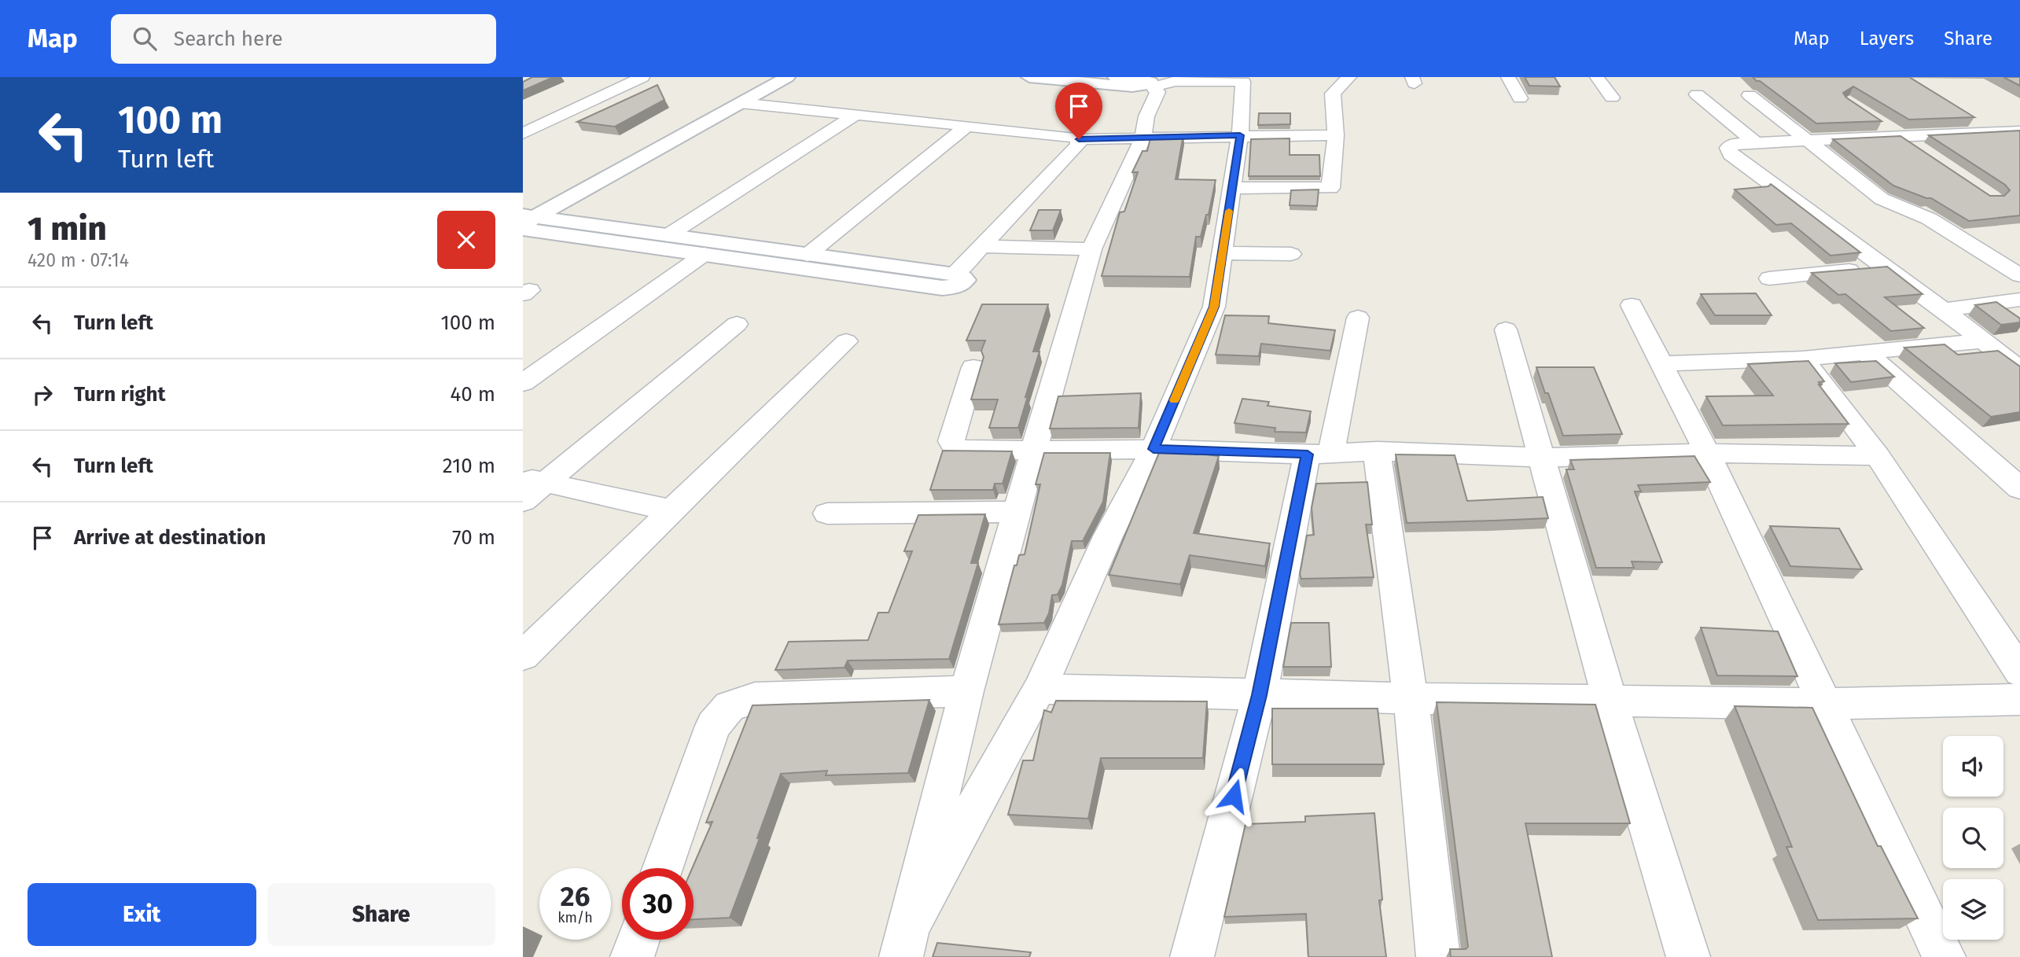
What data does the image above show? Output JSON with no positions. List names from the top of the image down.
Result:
{
  "page": {
    "header": "Map",
    "search": "Search here",
    "nav": ["Map", "Layers", "Share"],
    "turn": ["100 m", "Turn left"],
    "heading": ["1 min", "420 m · 07:14"],
    "list": [
      {
        "name": "Turn left",
        "value": "100 m"
      },
      {
        "name": "Turn right",
        "value": "40 m"
      },
      {
        "name": "Turn left",
        "value": "210 m"
      },
      {
        "name": "Arrive at destination",
        "value": "70 m"
      }
    ],
    "speed": "26 km/h",
    "limit": "30",
    "buttons": ["Exit", "Share"]
  }
}
